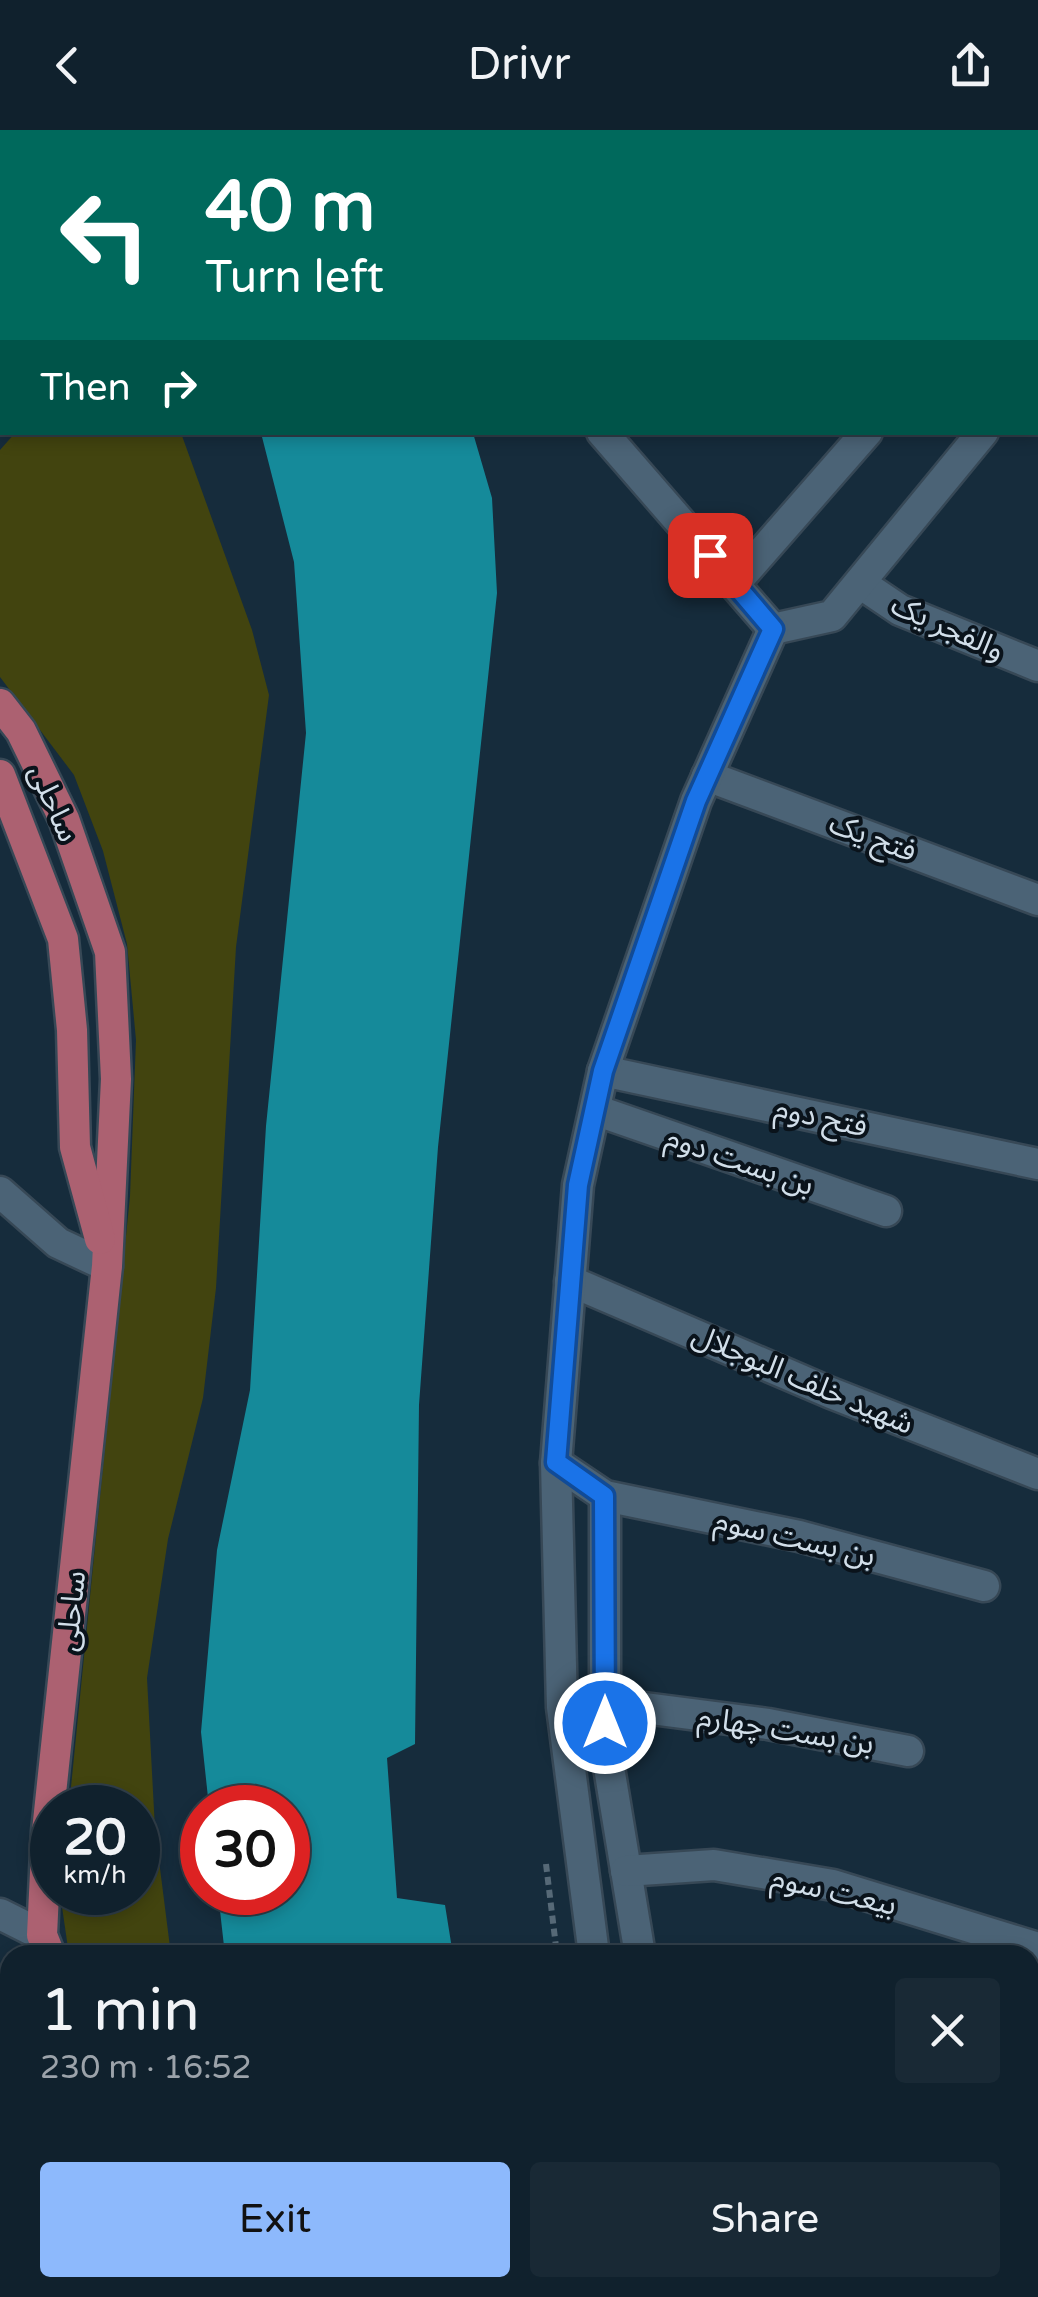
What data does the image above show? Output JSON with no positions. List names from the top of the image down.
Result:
{
  "streets": {
    "main road": ["ساحلی"],
    "street": [
      "والفجر یک",
      "فتح یک",
      "فتح دوم",
      "بن بست دوم",
      "شهید خلف البوجلال",
      "بن بست سوم",
      "بن بست چهارم",
      "بیعت سوم"
    ]
  },
  "page": {
    "header": "Drivr",
    "turn": ["40 m", "Turn left"],
    "then": "Then",
    "speed": "20 km/h",
    "limit": "30",
    "heading": ["1 min", "230 m · 16:52"],
    "buttons": ["Exit", "Share"]
  }
}
